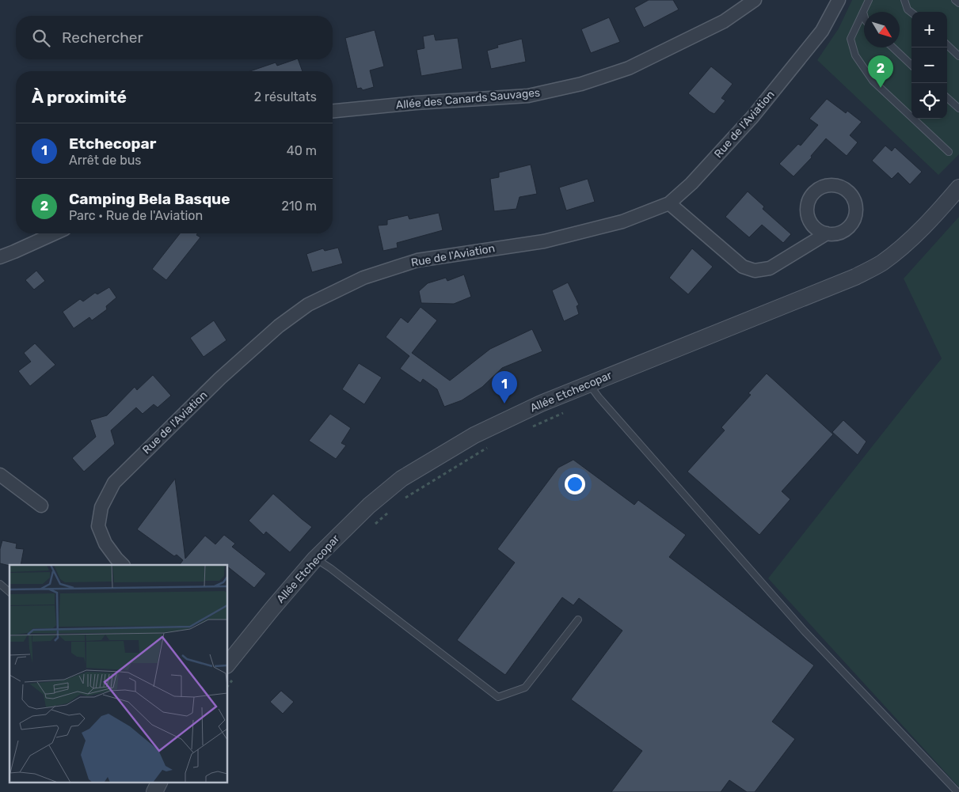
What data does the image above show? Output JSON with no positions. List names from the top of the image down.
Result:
{
  "streets": {
    "street": ["Allée des Canards Sauvages", "Rue de l'Aviation", "Allée Etchecopar"]
  },
  "north": "bottom right",
  "page": {
    "map_buttons": ["+", "−"],
    "search": "Rechercher",
    "pins": ["2", "1"],
    "heading": ["À proximité", "2 résultats"],
    "list": [
      {
        "mark": "1",
        "name": "Etchecopar",
        "note": "Arrêt de bus",
        "value": "40 m"
      },
      {
        "mark": "2",
        "name": "Camping Bela Basque",
        "note": "Parc · Rue de l'Aviation",
        "value": "210 m"
      }
    ]
  }
}
